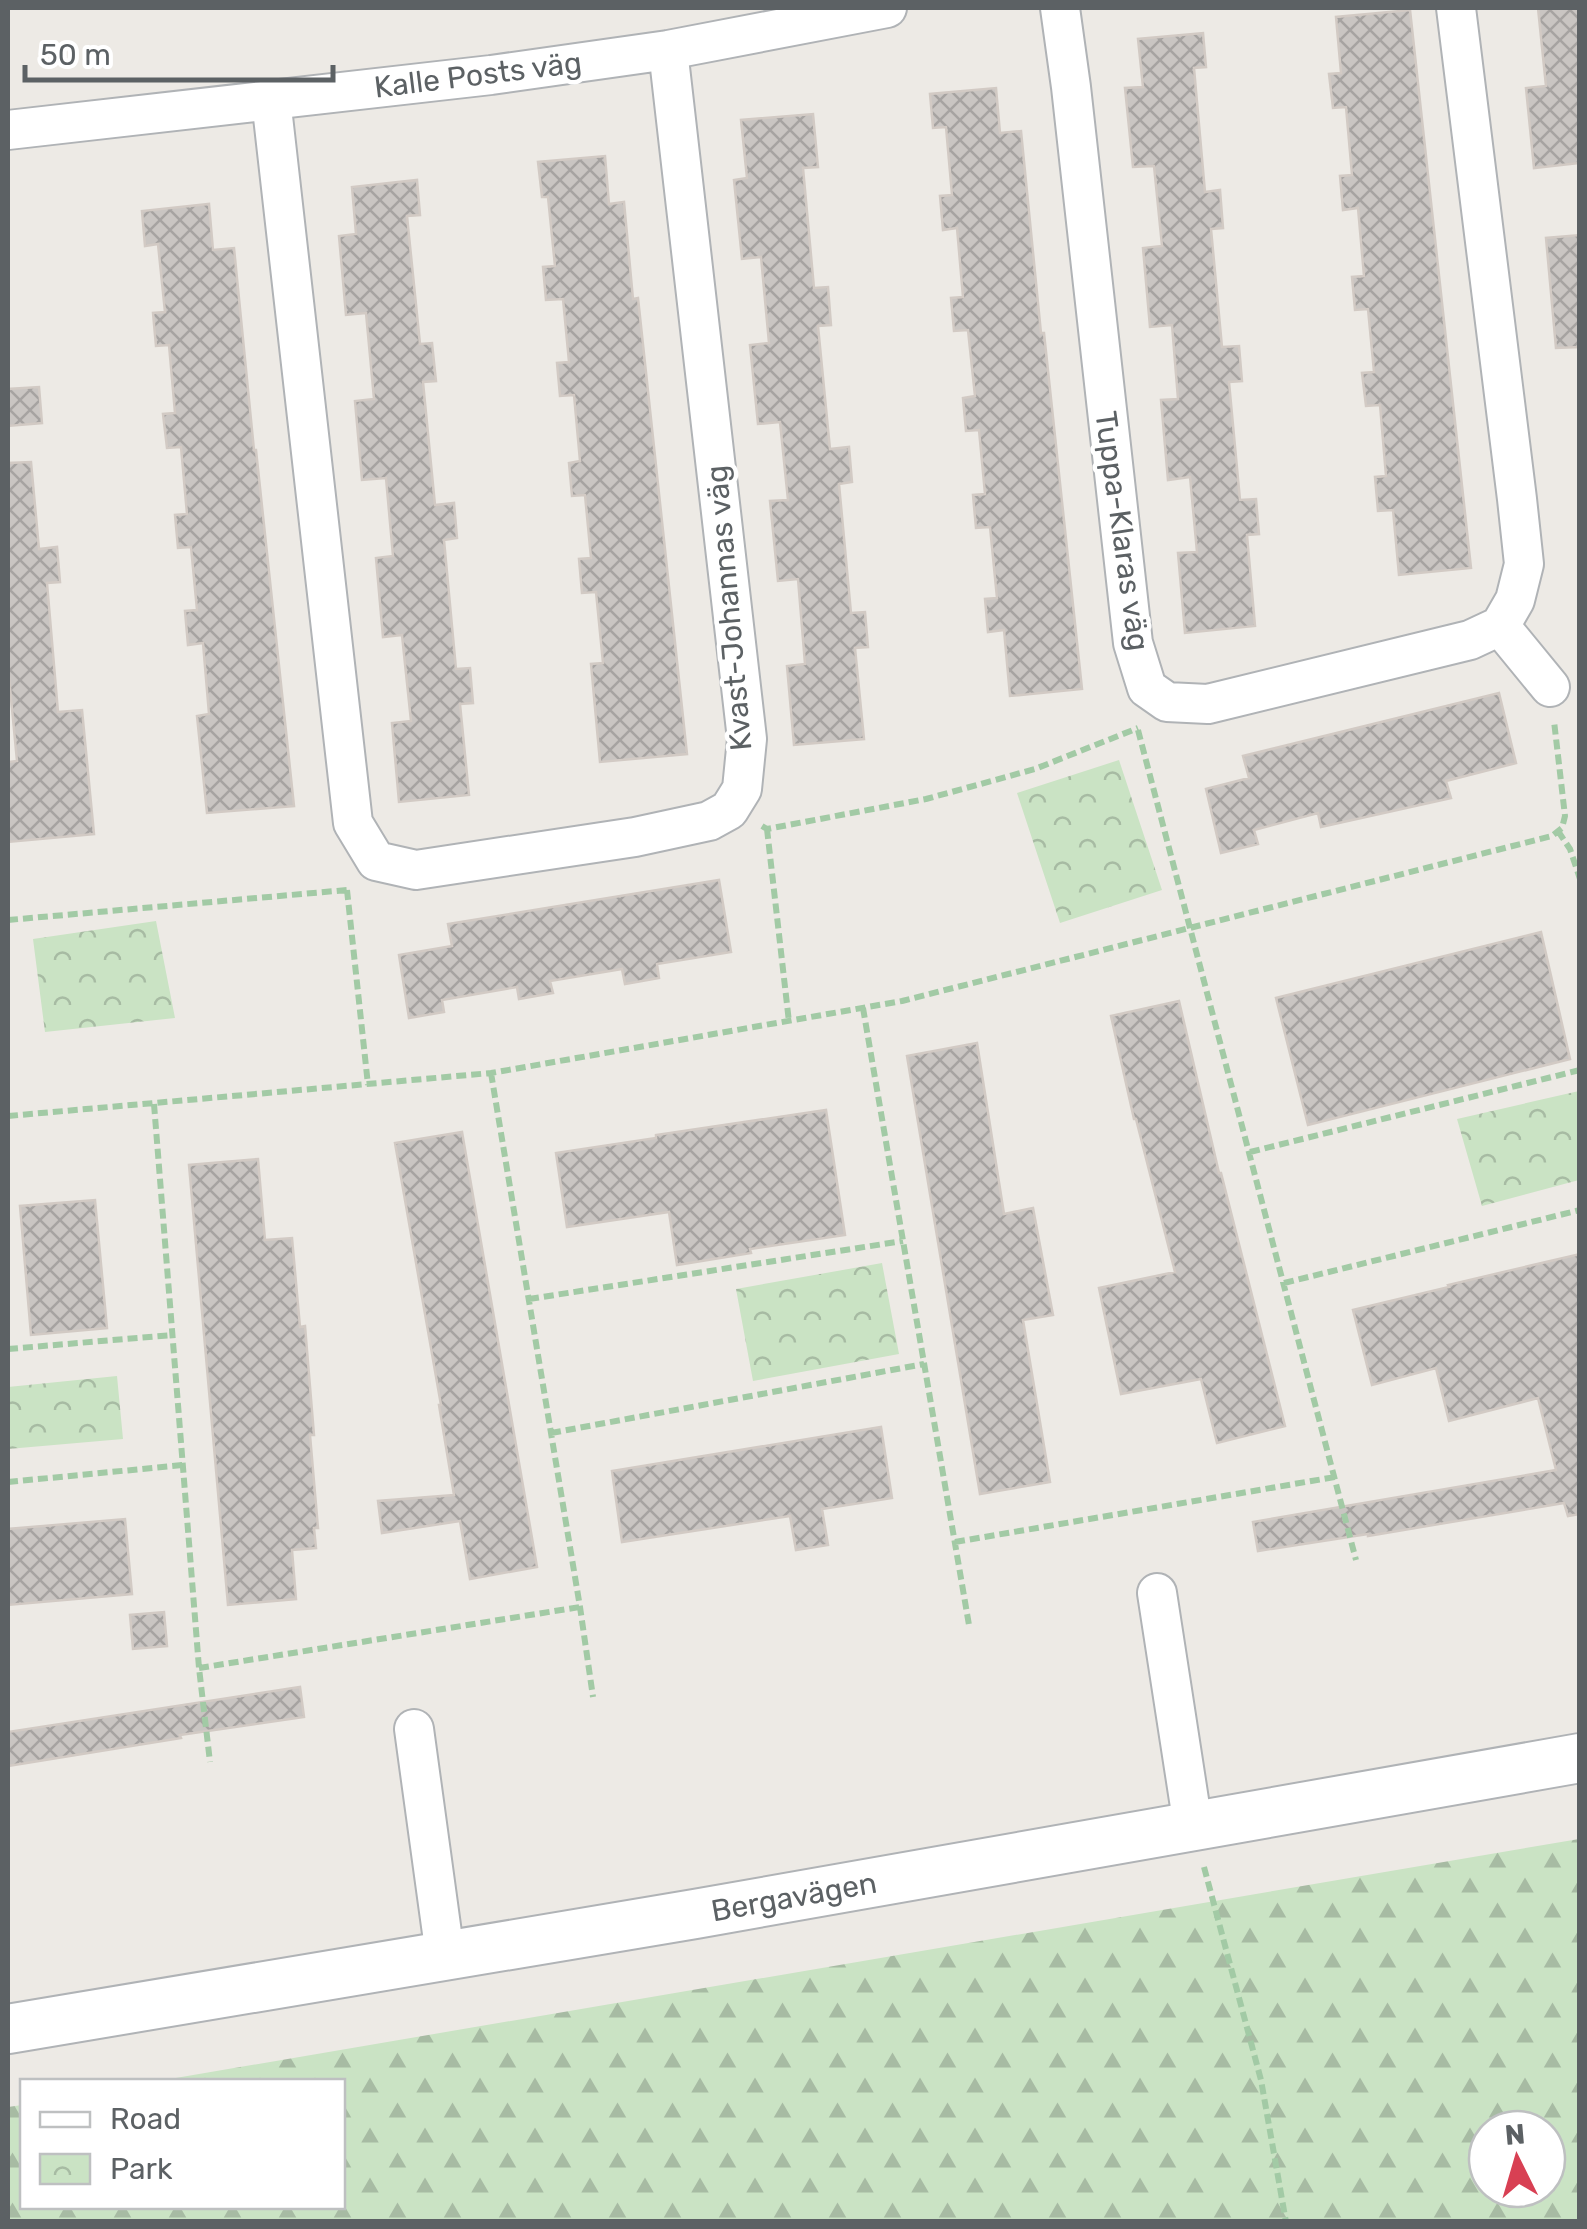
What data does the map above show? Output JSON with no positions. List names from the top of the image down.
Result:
{
  "streets": {
    "street": [
      "Kalle Posts väg",
      "Tuppa-Klaras väg",
      "Kvast-Johannas väg",
      "Bergavägen"
    ]
  },
  "crossings": [
    ["Kalle Posts väg", "Kvast-Johannas väg"]
  ],
  "legend": ["Road", "Park"],
  "scale_bar": "50 m",
  "north": "top"
}
